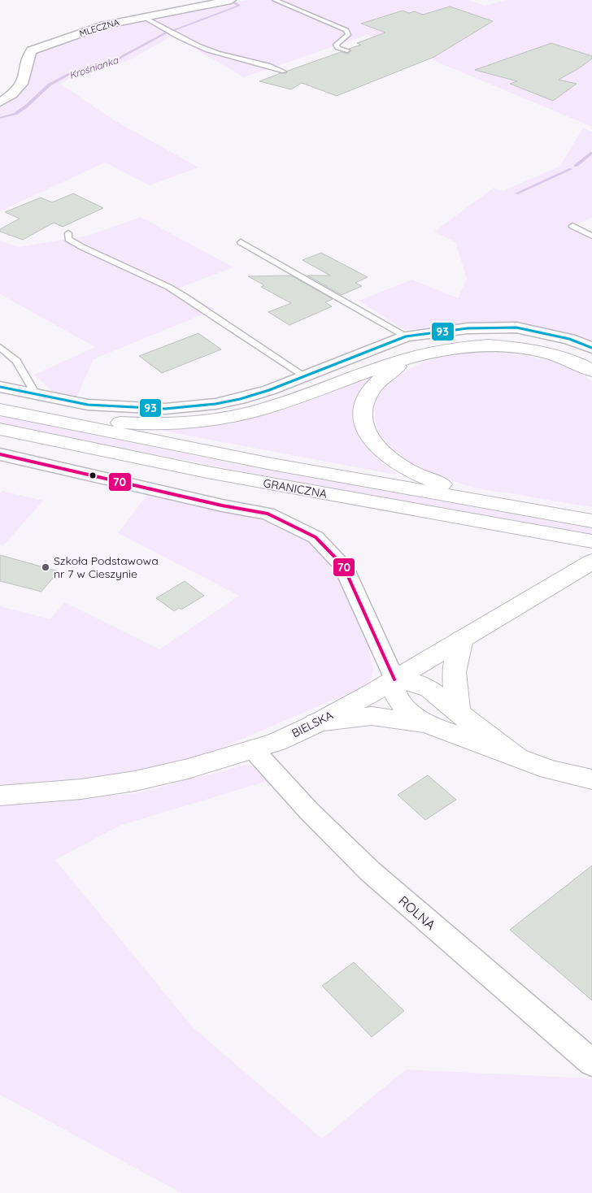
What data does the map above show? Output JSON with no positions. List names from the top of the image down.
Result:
{
  "streets": {
    "main road": ["GRANICZNA", "BIELSKA"],
    "street": ["MLECZNA", "ROLNA"]
  },
  "crossings": [
    ["BIELSKA", "ROLNA"]
  ],
  "water": ["Krośnianka"],
  "places": ["Szkoła Podstawowa nr 7 w Cieszynie"],
  "lines": ["transit line 93", "transit line 70"]
}
